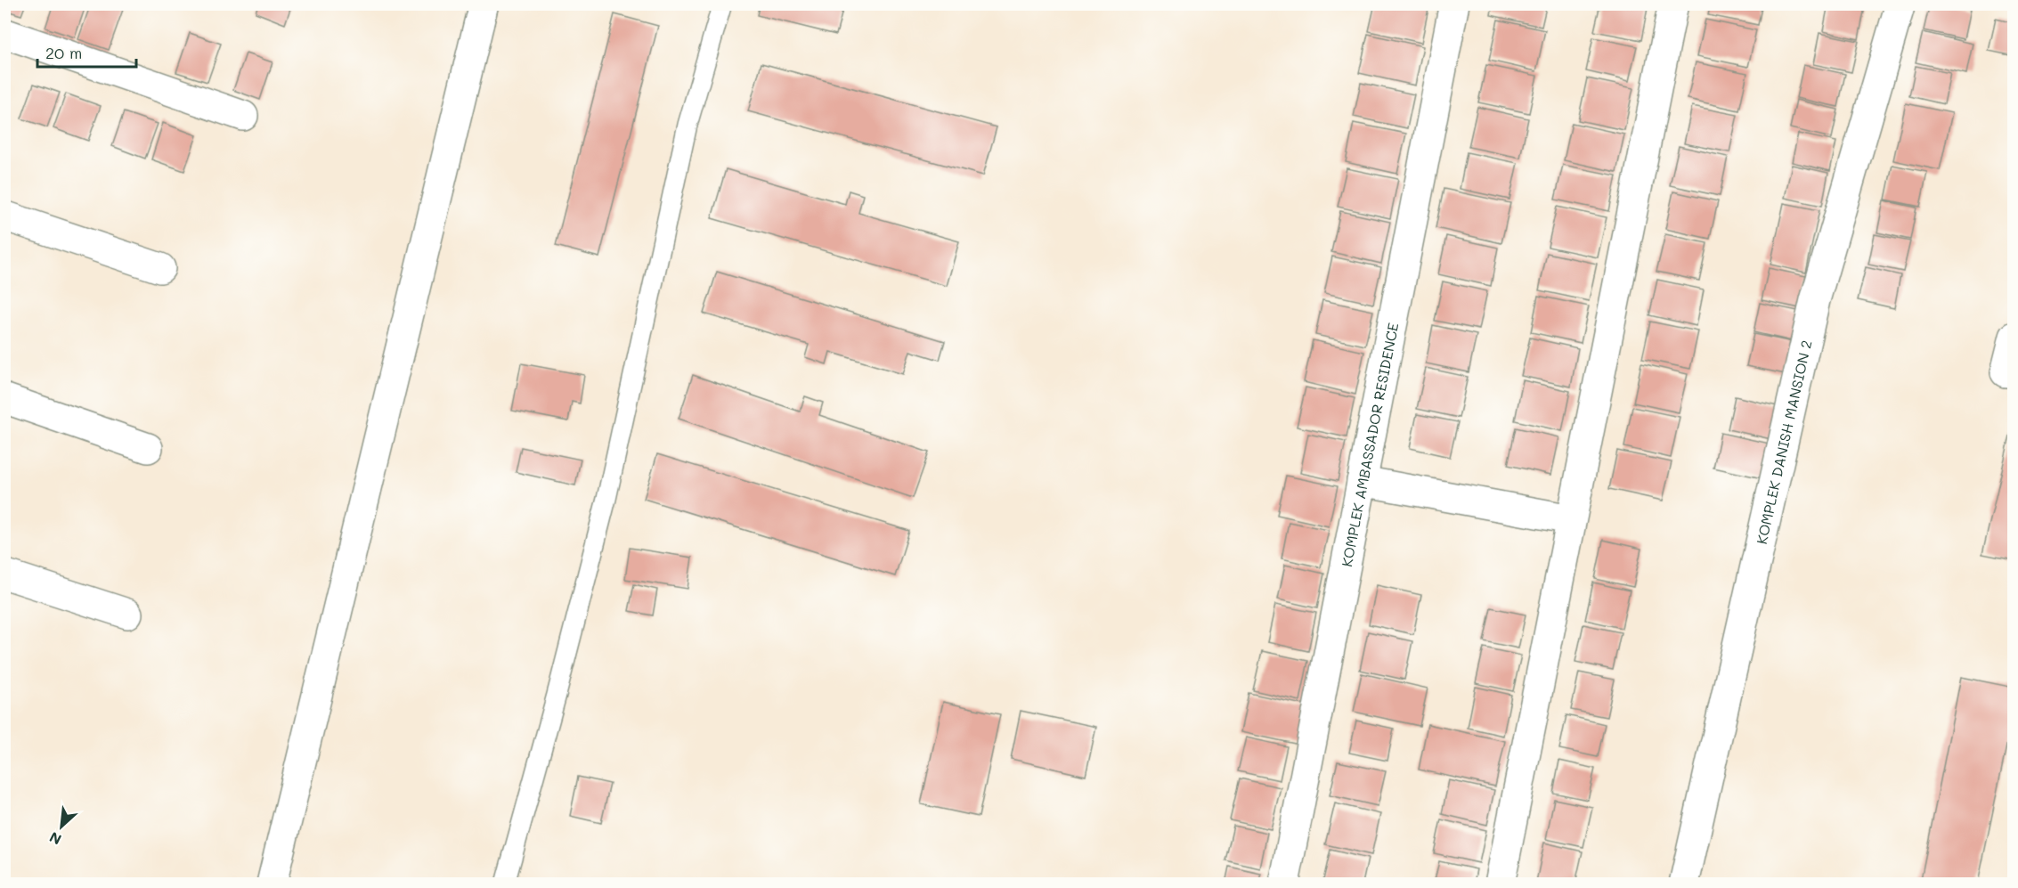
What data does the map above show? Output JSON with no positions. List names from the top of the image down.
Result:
{
  "streets": {
    "street": ["KOMPLEK DANISH MANSION 2", "KOMPLEK AMBASSADOR RESIDENCE"]
  },
  "scale_bar": "20 m",
  "north": "bottom left"
}
